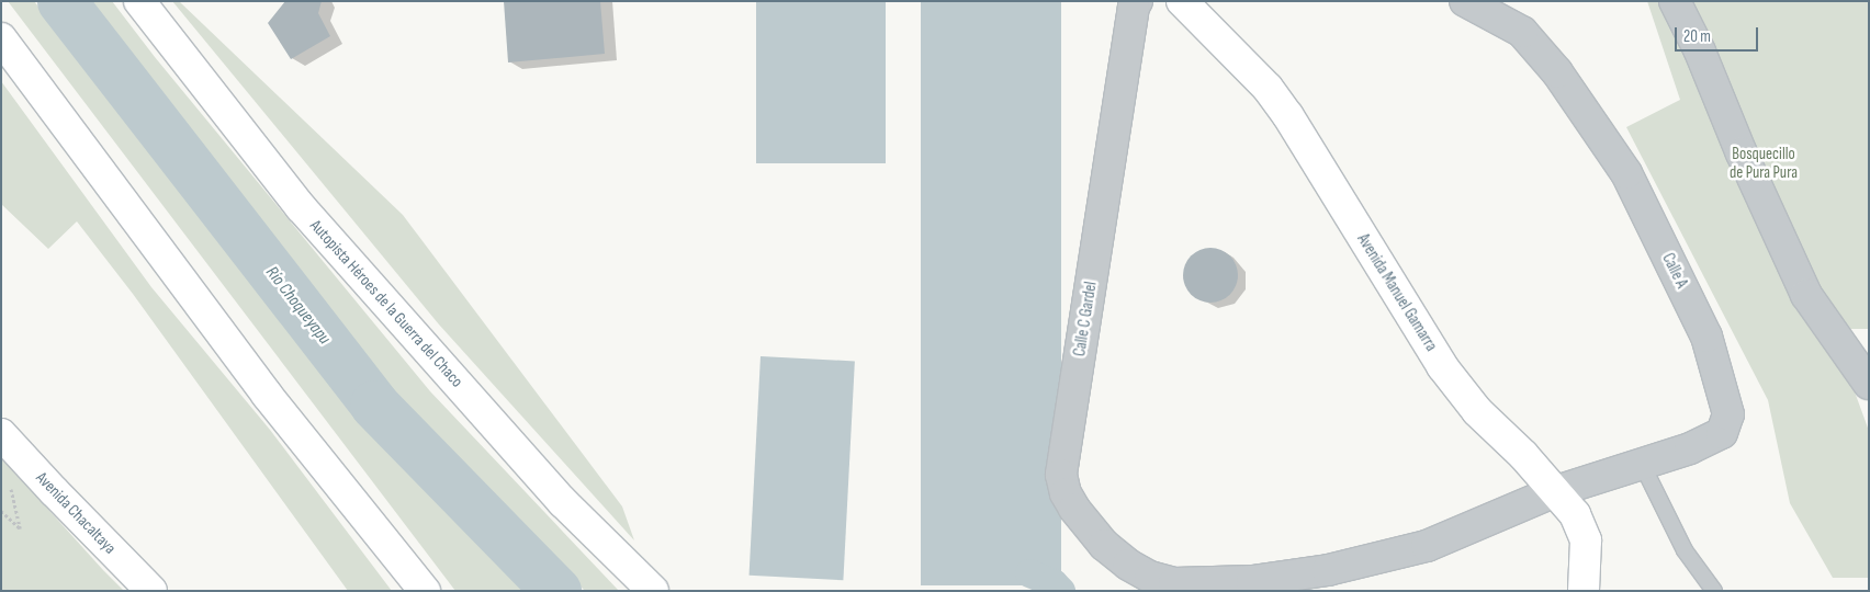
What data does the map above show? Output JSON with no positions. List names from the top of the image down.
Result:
{
  "streets": {
    "main road": ["Avenida Manuel Gamarra", "Autopista Héroes de la Guerra del Chaco", "Avenida Chacaltaya"],
    "street": ["Calle A", "Calle C Gardel"]
  },
  "crossings": [
    ["Calle A", "Avenida Manuel Gamarra"],
    ["Calle A", "Calle C Gardel"],
    ["Avenida Manuel Gamarra", "Calle C Gardel"]
  ],
  "water": ["Río Choqueyapu"],
  "parks": ["Bosquecillo de Pura Pura"],
  "scale_bar": "20 m"
}
